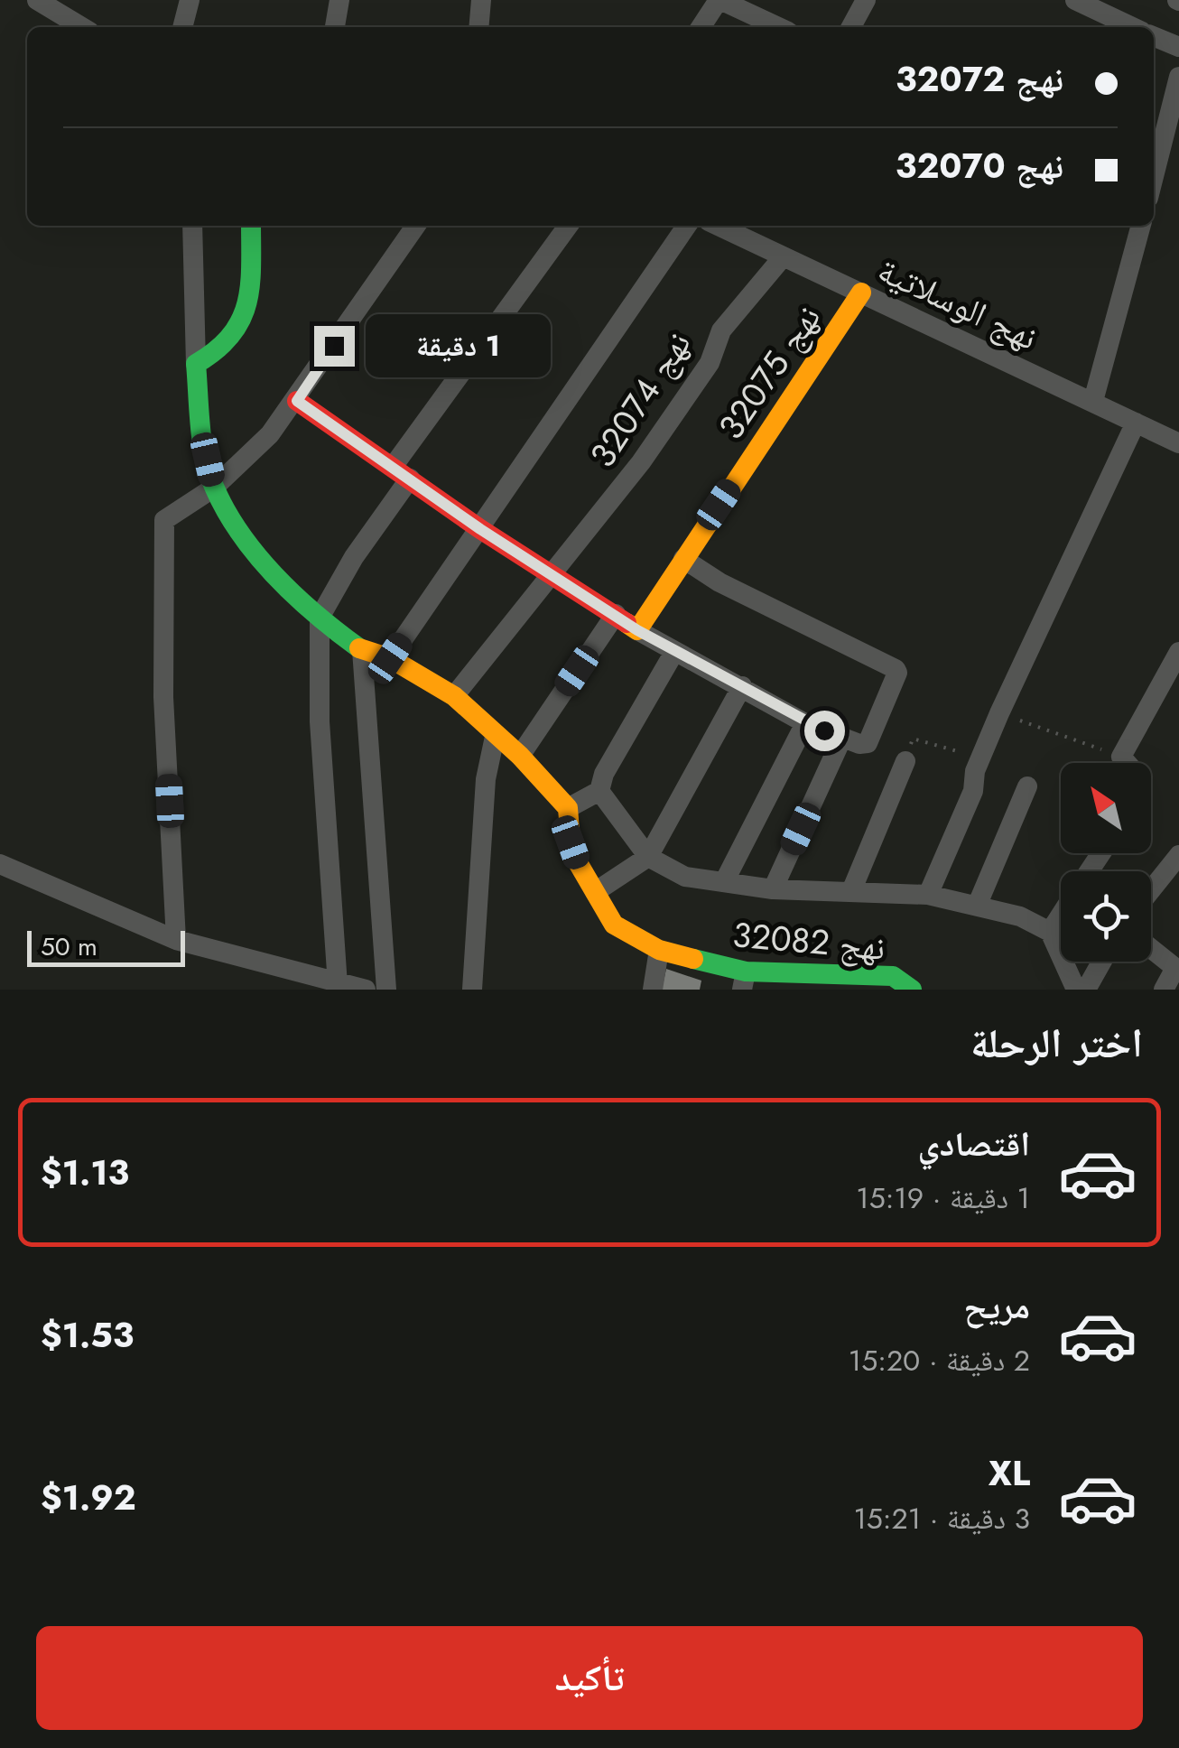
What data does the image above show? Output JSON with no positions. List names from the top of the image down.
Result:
{
  "streets": {
    "street": [
      "نهج الوسلاتية",
      "نهج 32075",
      "نهج 32074",
      "نهج 32082"
    ]
  },
  "crossings": [
    ["نهج الوسلاتية", "نهج 32075"],
    ["نهج الوسلاتية", "نهج 32074"]
  ],
  "scale_bar": "50 m",
  "north": "top left",
  "page": {
    "banner": ["نهج 32072", "نهج 32070"],
    "bubble": "1 دقيقة",
    "scale": "50 m",
    "heading": "اختر الرحلة",
    "list": [
      {
        "name": "اقتصادي",
        "note": "1 دقيقة · 15:19",
        "value": "$1.13"
      },
      {
        "name": "مريح",
        "note": "2 دقيقة · 15:20",
        "value": "$1.53"
      },
      {
        "name": "XL",
        "note": "3 دقيقة · 15:21",
        "value": "$1.92"
      }
    ],
    "buttons": "تأكيد"
  }
}
